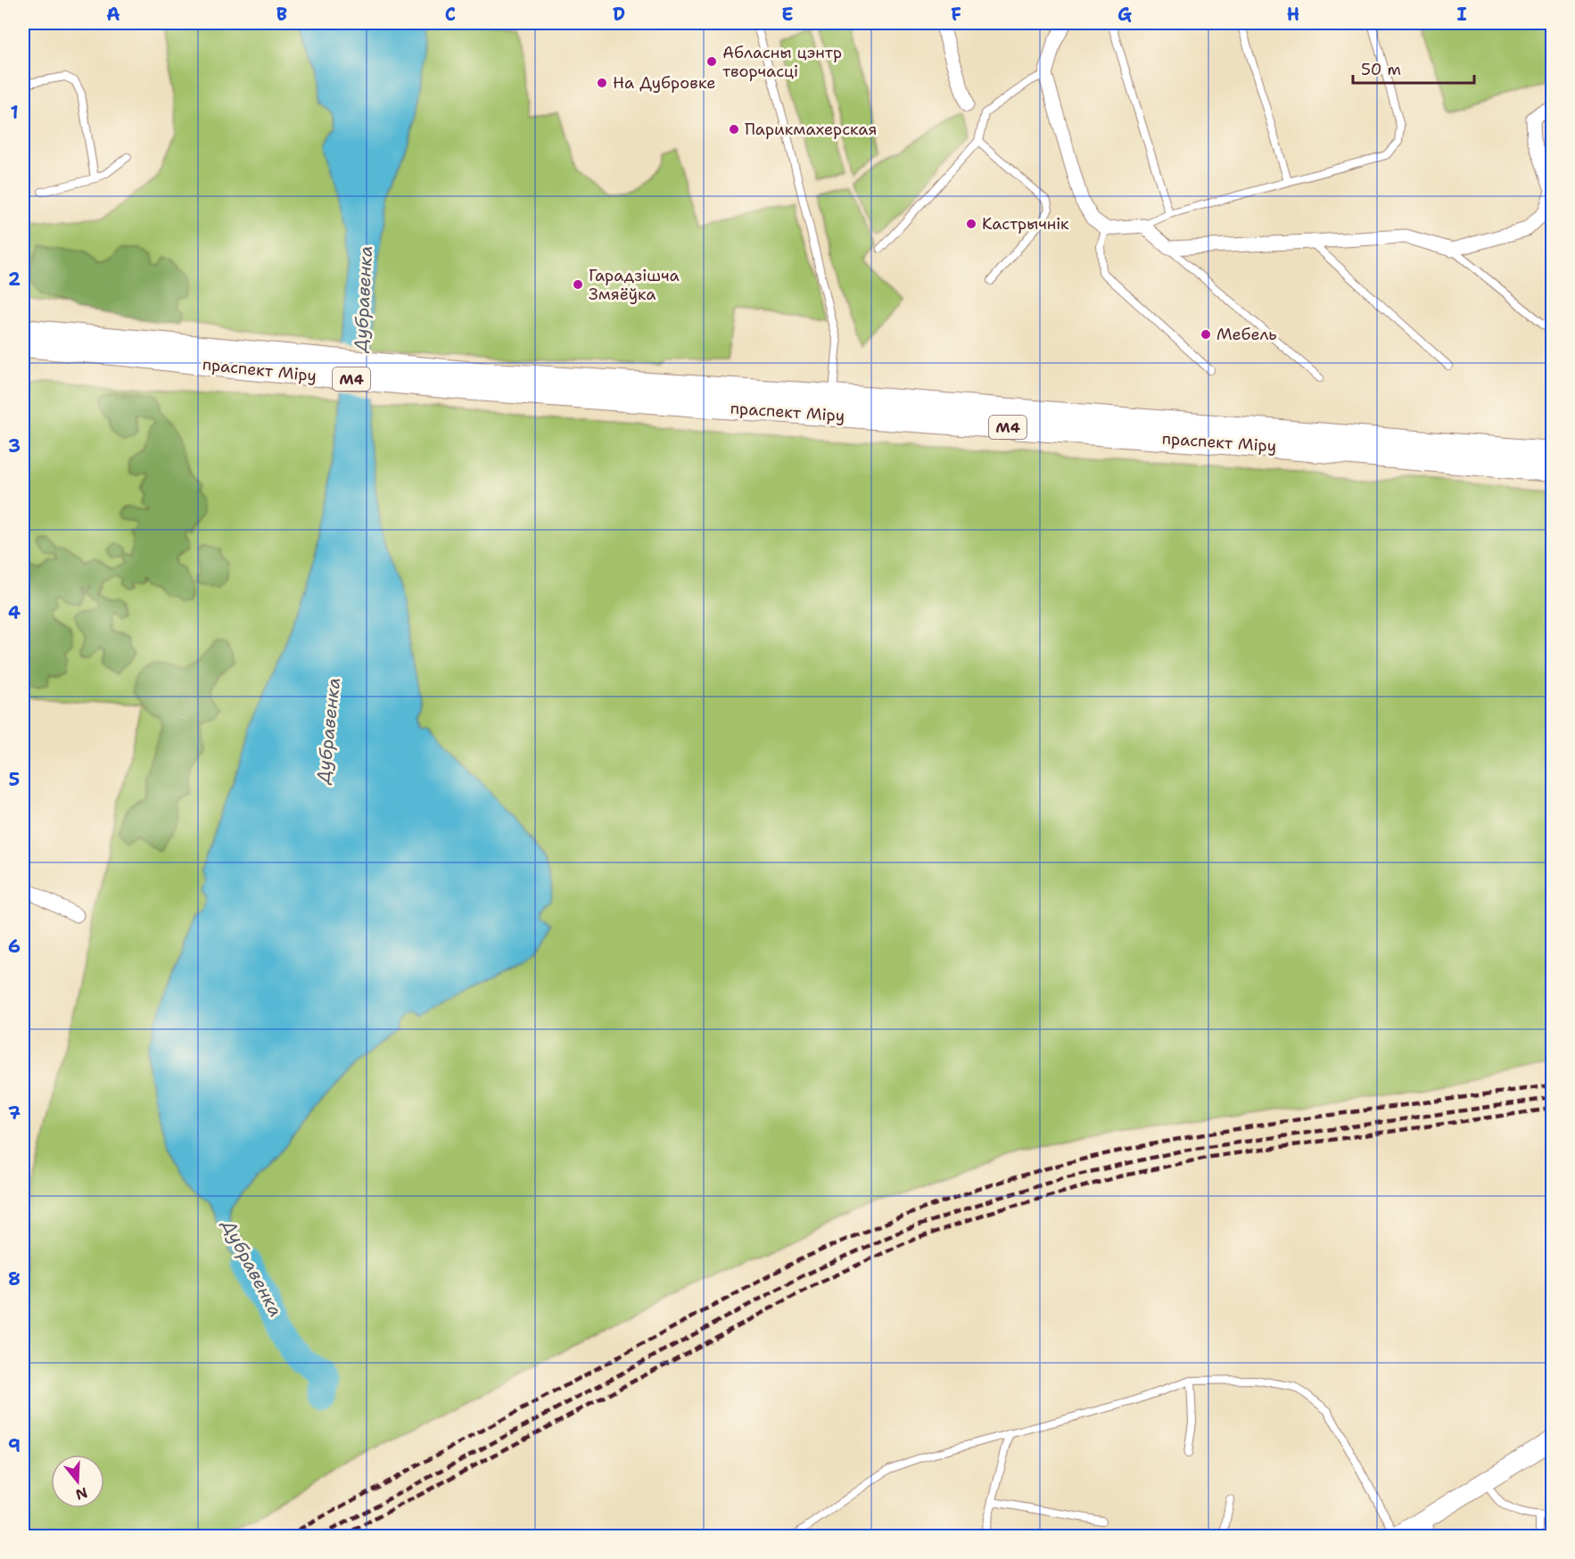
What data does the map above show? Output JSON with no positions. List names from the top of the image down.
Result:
{
  "streets": {
    "main road": ["праспект Міру", "М4"]
  },
  "water": ["Дубравенка"],
  "places": [
    "Абласны цэнтр творчасці",
    "На Дубровке",
    "Парикмахерская",
    "Кастрычнік",
    "Гарадзішча Змяёўка",
    "Мебель"
  ],
  "scale_bar": "50 m",
  "north": "bottom",
  "grid": {
    "columns": [
      "A",
      "B",
      "C",
      "D",
      "E",
      "F",
      "G",
      "H",
      "I"
    ],
    "rows": [
      "1",
      "2",
      "3",
      "4",
      "5",
      "6",
      "7",
      "8",
      "9"
    ]
  }
}
